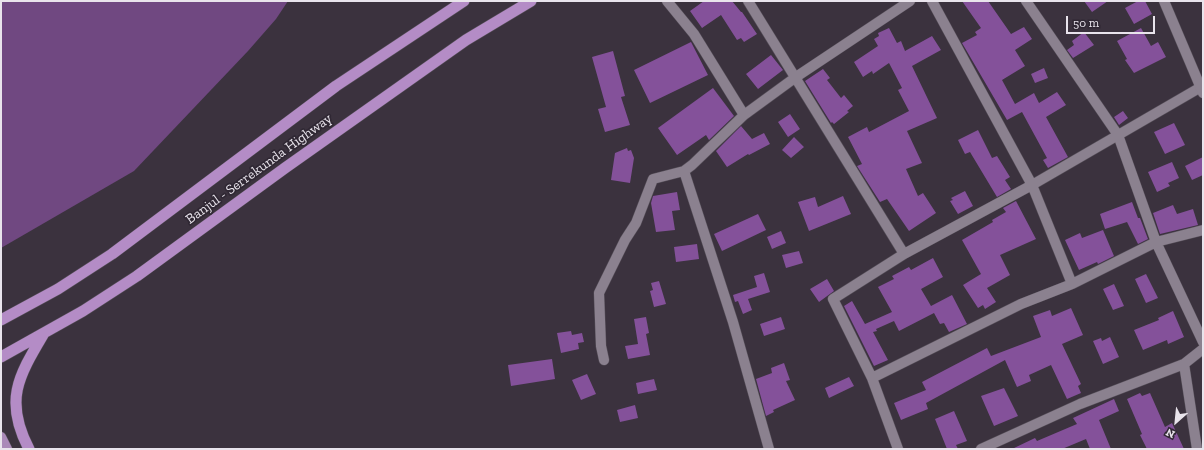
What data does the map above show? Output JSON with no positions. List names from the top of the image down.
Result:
{
  "streets": {
    "highway": ["Banjul - Serrekunda Highway"]
  },
  "scale_bar": "50 m",
  "north": "bottom left"
}
